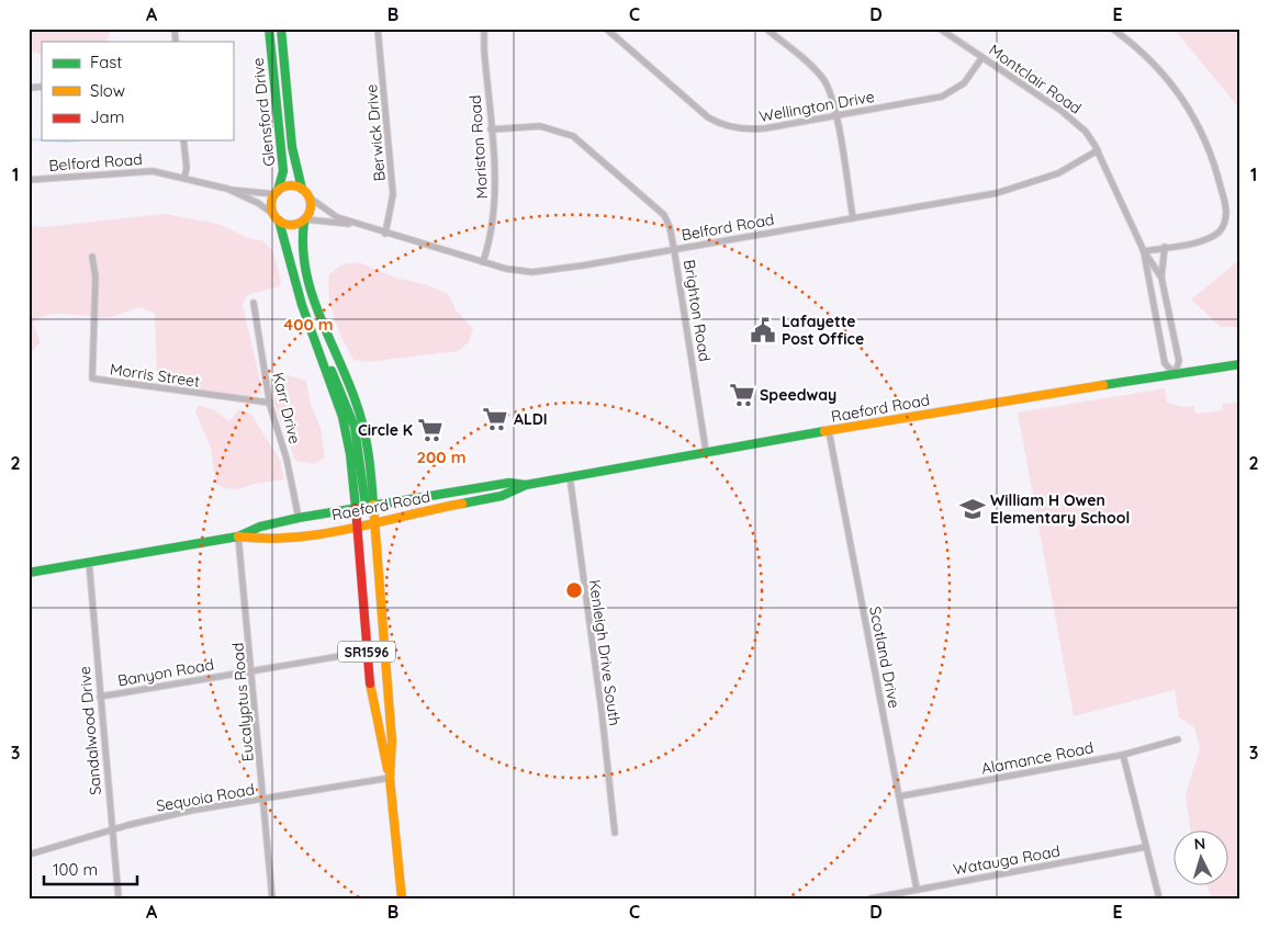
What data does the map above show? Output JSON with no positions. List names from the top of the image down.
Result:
{
  "streets": {
    "main road": ["Glensford Drive", "Raeford Road", "SR1596"],
    "street": [
      "Montclair Road",
      "Wellington Drive",
      "Berwick Drive",
      "Moriston Road",
      "Belford Road",
      "Brighton Road",
      "Morris Street",
      "Karr Drive",
      "Kenleigh Drive South",
      "Scotland Drive",
      "Banyon Road",
      "Eucalyptus Road",
      "Sandalwood Drive",
      "Alamance Road",
      "Sequoia Road",
      "Watauga Road"
    ]
  },
  "crossings": [
    ["Montclair Road", "Wellington Drive"],
    ["Montclair Road", "Belford Road"],
    ["Montclair Road", "Raeford Road"],
    ["Glensford Drive", "Belford Road"],
    ["Berwick Drive", "Belford Road"],
    ["Moriston Road", "Belford Road"],
    ["Moriston Road", "Brighton Road"],
    ["Belford Road", "Brighton Road"],
    ["Brighton Road", "Raeford Road"],
    ["Morris Street", "Karr Drive"],
    ["Karr Drive", "Raeford Road"],
    ["Raeford Road", "SR1596"],
    ["Raeford Road", "Kenleigh Drive South"],
    ["Raeford Road", "Scotland Drive"],
    ["Raeford Road", "Eucalyptus Road"],
    ["Raeford Road", "Sandalwood Drive"],
    ["SR1596", "Banyon Road"],
    ["SR1596", "Sequoia Road"],
    ["Scotland Drive", "Alamance Road"],
    ["Scotland Drive", "Watauga Road"],
    ["Banyon Road", "Eucalyptus Road"],
    ["Banyon Road", "Sandalwood Drive"],
    ["Eucalyptus Road", "Sequoia Road"],
    ["Sandalwood Drive", "Sequoia Road"]
  ],
  "places": {
    "public building": ["Lafayette Post Office"],
    "supermarket": ["Speedway", "ALDI", "Circle K"],
    "school or university": ["William H Owen Elementary School"]
  },
  "legend": ["Fast", "Slow", "Jam"],
  "scale_bar": "100 m",
  "north": "top",
  "grid": {
    "columns": [
      "A",
      "B",
      "C",
      "D",
      "E"
    ],
    "rows": ["1", "2", "3"]
  },
  "rings": ["400 m", "200 m"]
}
